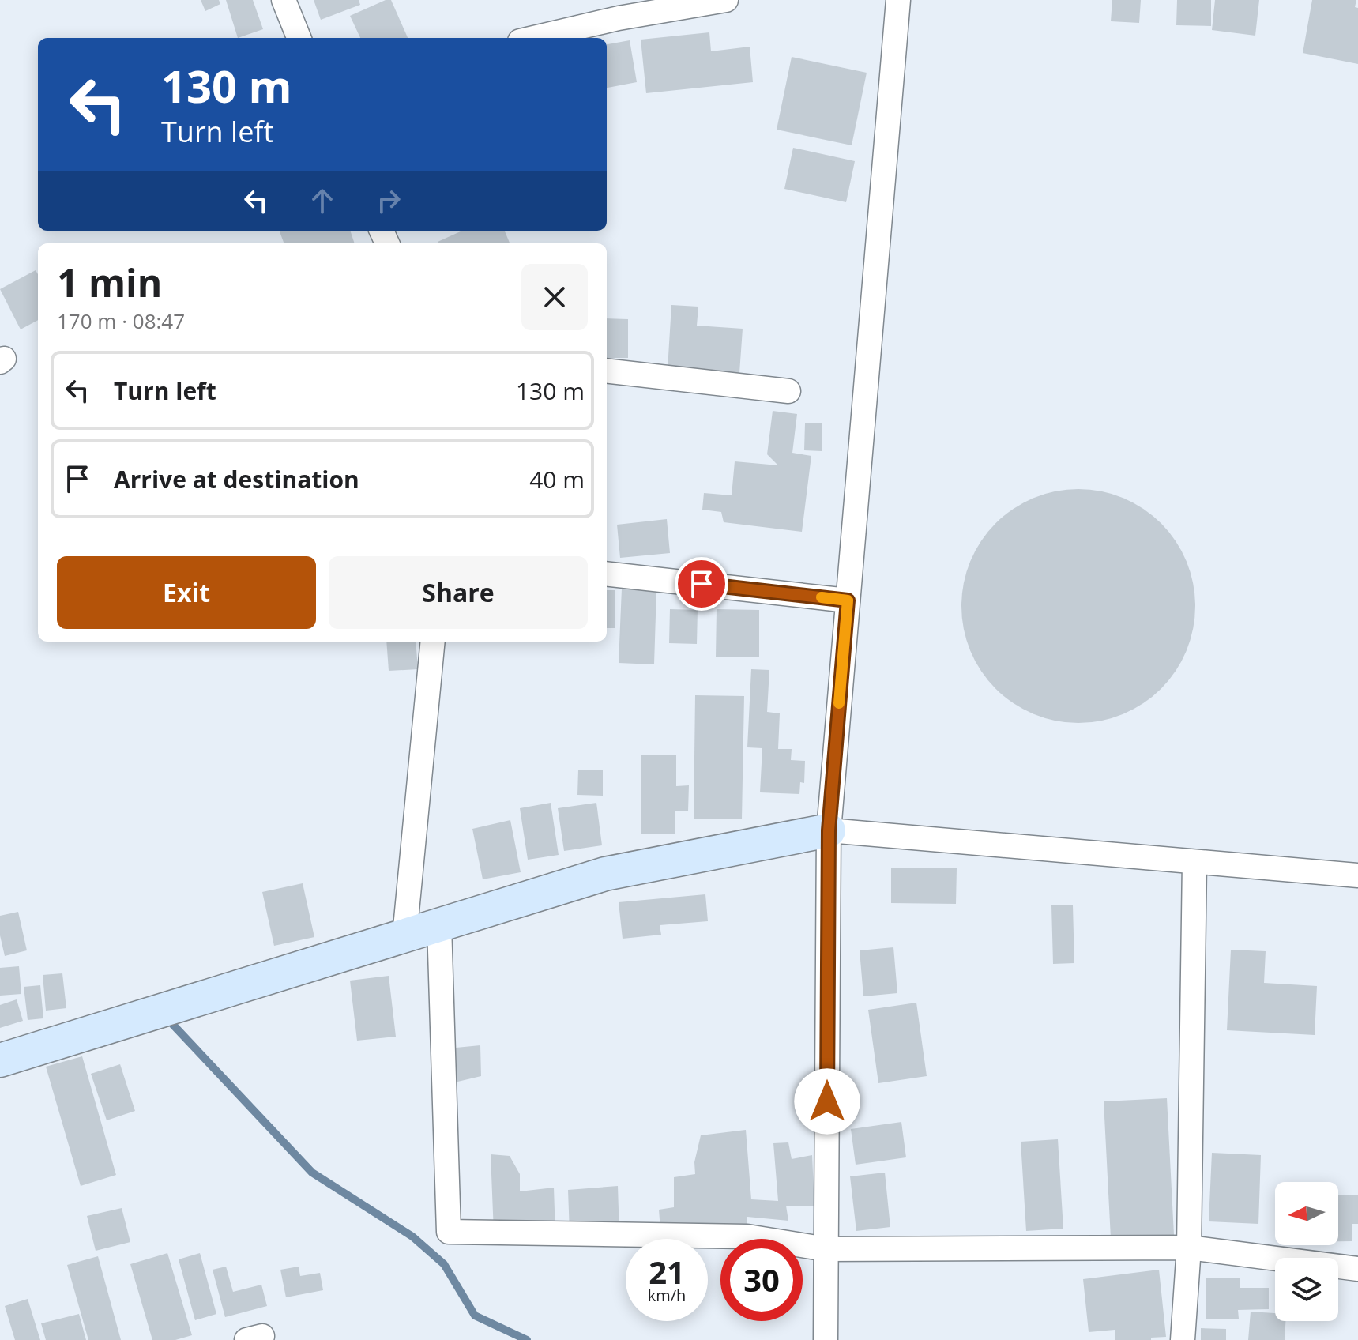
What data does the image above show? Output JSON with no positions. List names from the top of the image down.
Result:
{
  "north": "left",
  "page": {
    "turn": ["130 m", "Turn left"],
    "heading": ["1 min", "170 m · 08:47"],
    "list": [
      {
        "name": "Turn left",
        "value": "130 m"
      },
      {
        "name": "Arrive at destination",
        "value": "40 m"
      }
    ],
    "buttons": ["Exit", "Share"],
    "speed": "21 km/h",
    "limit": "30"
  }
}
